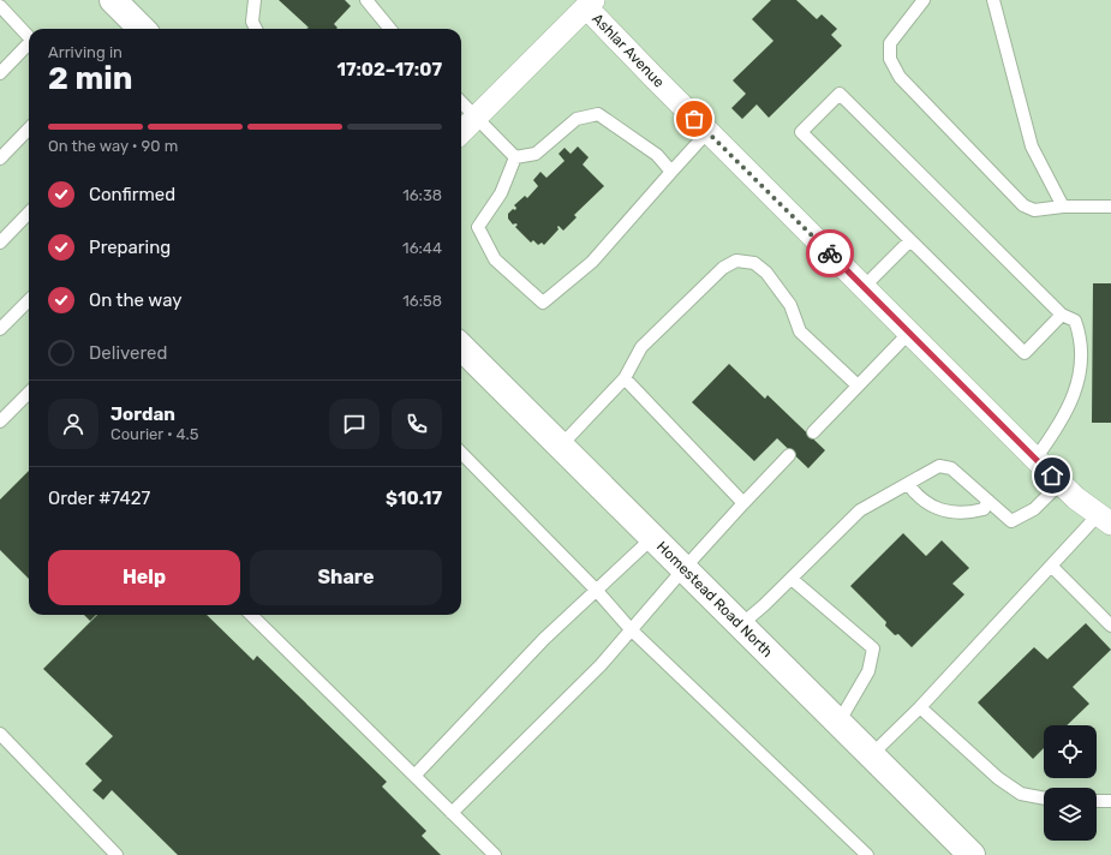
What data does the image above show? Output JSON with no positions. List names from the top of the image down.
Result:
{
  "streets": {
    "main road": ["Homestead Road North"],
    "street": ["Ashlar Avenue"]
  },
  "page": {
    "heading": ["2 min", "Arriving in", "17:02–17:07"],
    "panel": [
      "Jordan",
      "Courier · 4.5",
      "Order #7427",
      "$10.17"
    ],
    "bar": "On the way · 90 m",
    "list": [
      ["Confirmed", "16:38"],
      ["Preparing", "16:44"],
      ["On the way", "16:58"],
      "Delivered"
    ],
    "buttons": ["Help", "Share"]
  }
}
